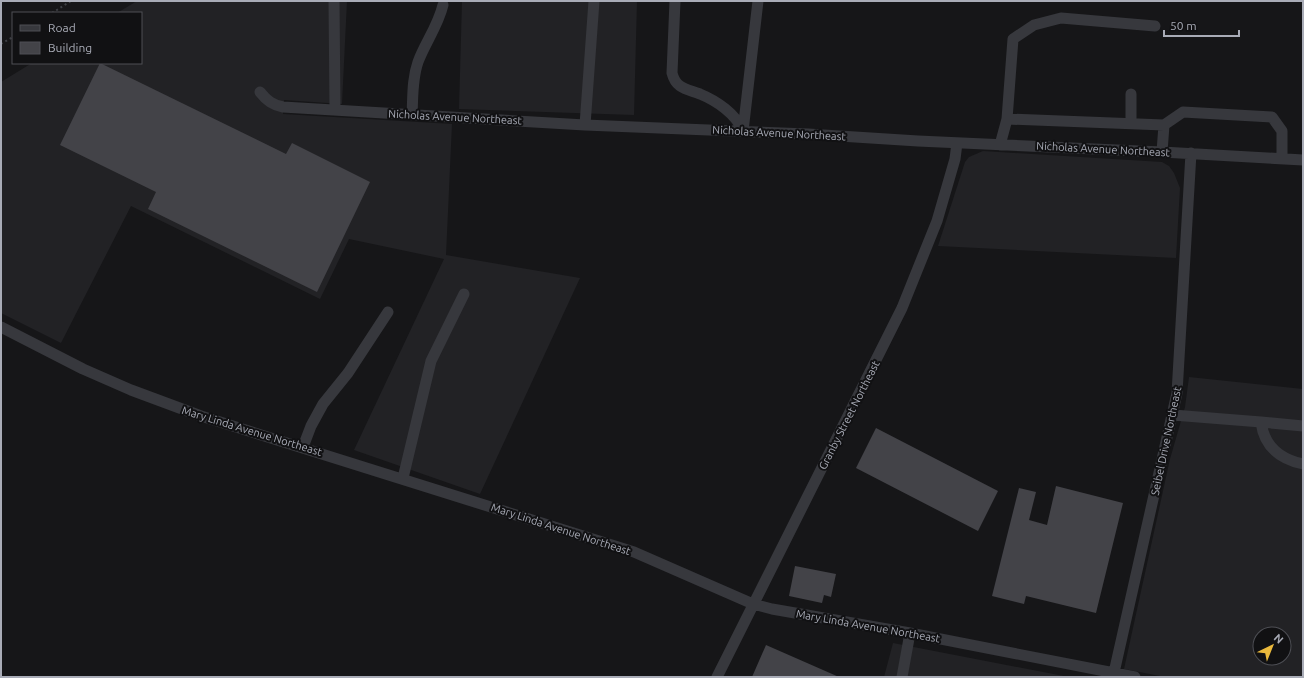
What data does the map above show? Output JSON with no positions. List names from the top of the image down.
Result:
{
  "streets": {
    "street": [
      "Nicholas Avenue Northeast",
      "Granby Street Northeast",
      "Mary Linda Avenue Northeast",
      "Seibel Drive Northeast"
    ]
  },
  "crossings": [
    ["Nicholas Avenue Northeast", "Granby Street Northeast"],
    ["Nicholas Avenue Northeast", "Seibel Drive Northeast"],
    ["Granby Street Northeast", "Mary Linda Avenue Northeast"],
    ["Mary Linda Avenue Northeast", "Seibel Drive Northeast"]
  ],
  "legend": ["Road", "Building"],
  "scale_bar": "50 m",
  "north": "top right"
}
